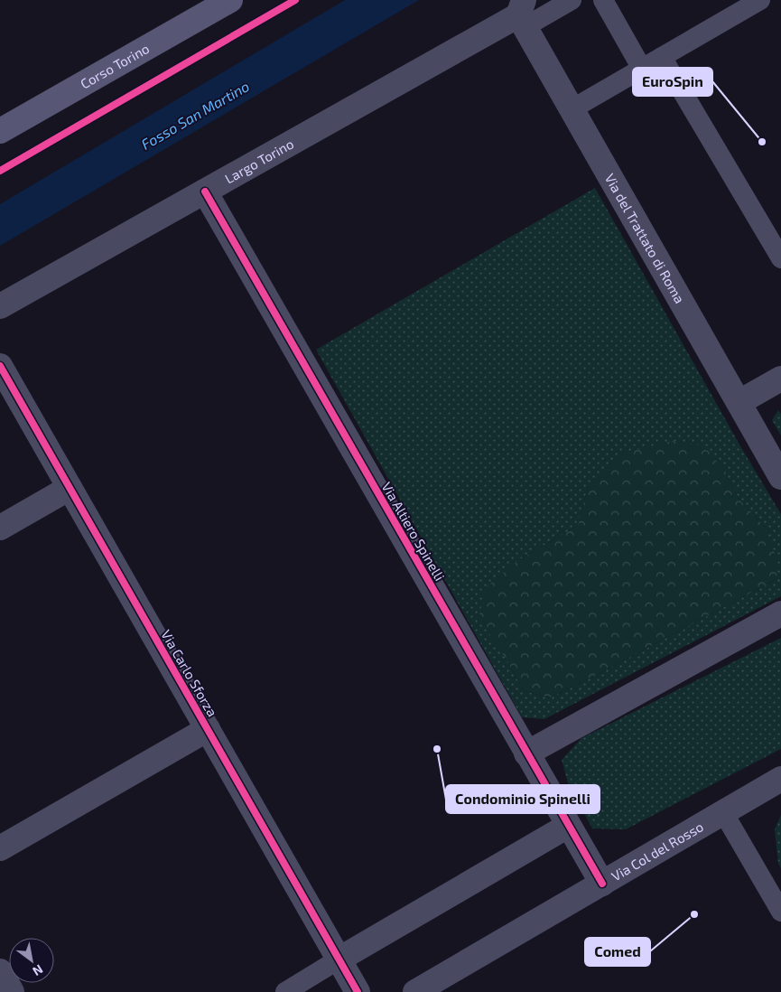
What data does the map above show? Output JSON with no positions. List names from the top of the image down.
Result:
{
  "streets": {
    "main road": ["Corso Torino"],
    "street": [
      "Largo Torino",
      "Via del Trattato di Roma",
      "Via Altiero Spinelli",
      "Via Carlo Sforza",
      "Via Col del Rosso"
    ]
  },
  "crossings": [
    ["Largo Torino", "Via del Trattato di Roma"],
    ["Largo Torino", "Via Altiero Spinelli"],
    ["Via Altiero Spinelli", "Via Col del Rosso"]
  ],
  "water": ["Fosso San Martino"],
  "places": ["EuroSpin", "Condominio Spinelli", "Comed"],
  "north": "bottom right"
}
